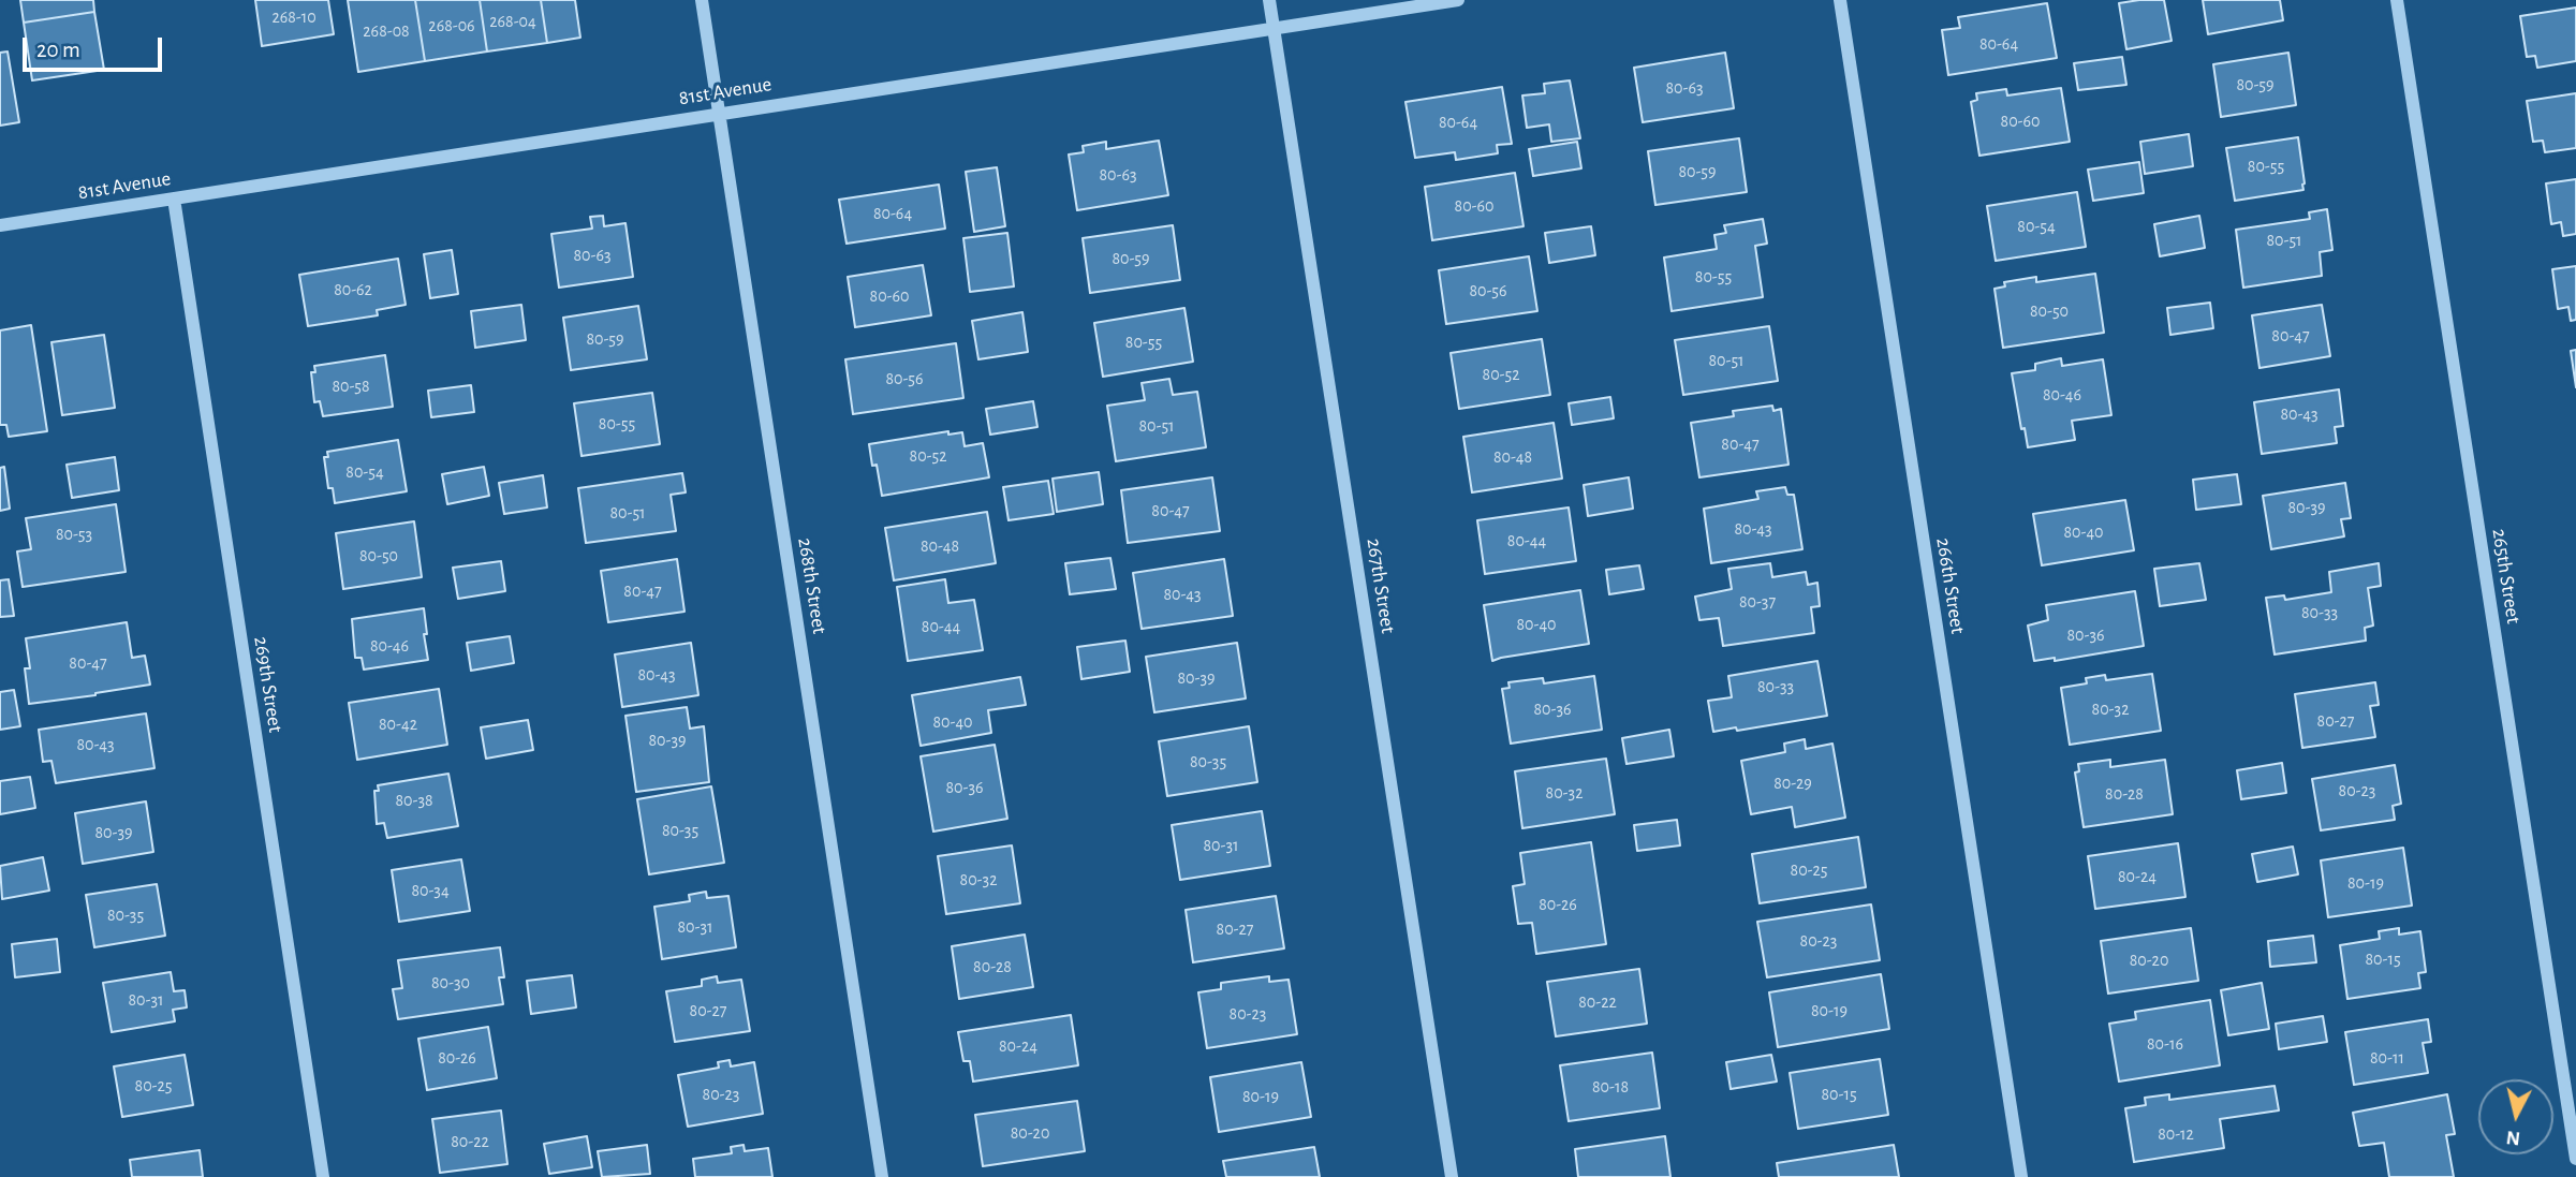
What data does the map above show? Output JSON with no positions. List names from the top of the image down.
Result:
{
  "streets": {
    "street": [
      "81st Avenue",
      "265th Street",
      "268th Street",
      "267th Street",
      "266th Street",
      "269th Street"
    ]
  },
  "crossings": [
    ["81st Avenue", "268th Street"],
    ["81st Avenue", "267th Street"],
    ["81st Avenue", "269th Street"]
  ],
  "house_numbers": [
    "268-10",
    "268-04",
    "268-06",
    "268-08",
    "80-64",
    "80-59",
    "80-63",
    "80-60",
    "80-64",
    "80-55",
    "80-59",
    "80-63",
    "80-60",
    "80-64",
    "80-54",
    "80-51",
    "80-63",
    "80-59",
    "80-55",
    "80-62",
    "80-56",
    "80-60",
    "80-50",
    "80-47",
    "80-59",
    "80-55",
    "80-51",
    "80-52",
    "80-56",
    "80-58",
    "80-46",
    "80-43",
    "80-55",
    "80-51",
    "80-47",
    "80-52",
    "80-48",
    "80-54",
    "80-39",
    "80-47",
    "80-51",
    "80-43",
    "80-40",
    "80-53",
    "80-44",
    "80-48",
    "80-50",
    "80-47",
    "80-43",
    "80-37",
    "80-33",
    "80-40",
    "80-44",
    "80-36",
    "80-46",
    "80-47",
    "80-43",
    "80-39",
    "80-33",
    "80-36",
    "80-32",
    "80-27",
    "80-40",
    "80-42",
    "80-39",
    "80-43",
    "80-35",
    "80-29",
    "80-36",
    "80-23",
    "80-32",
    "80-28",
    "80-38",
    "80-35",
    "80-39",
    "80-31",
    "80-25",
    "80-24",
    "80-32",
    "80-19",
    "80-34",
    "80-26",
    "80-35",
    "80-31",
    "80-27",
    "80-23",
    "80-15",
    "80-20",
    "80-28",
    "80-30",
    "80-31",
    "80-22",
    "80-27",
    "80-19",
    "80-23",
    "80-16",
    "80-24",
    "80-26",
    "80-11",
    "80-25",
    "80-18",
    "80-23",
    "80-15",
    "80-19",
    "80-20",
    "80-12",
    "80-22"
  ],
  "scale_bar": "20 m",
  "north": "bottom"
}
